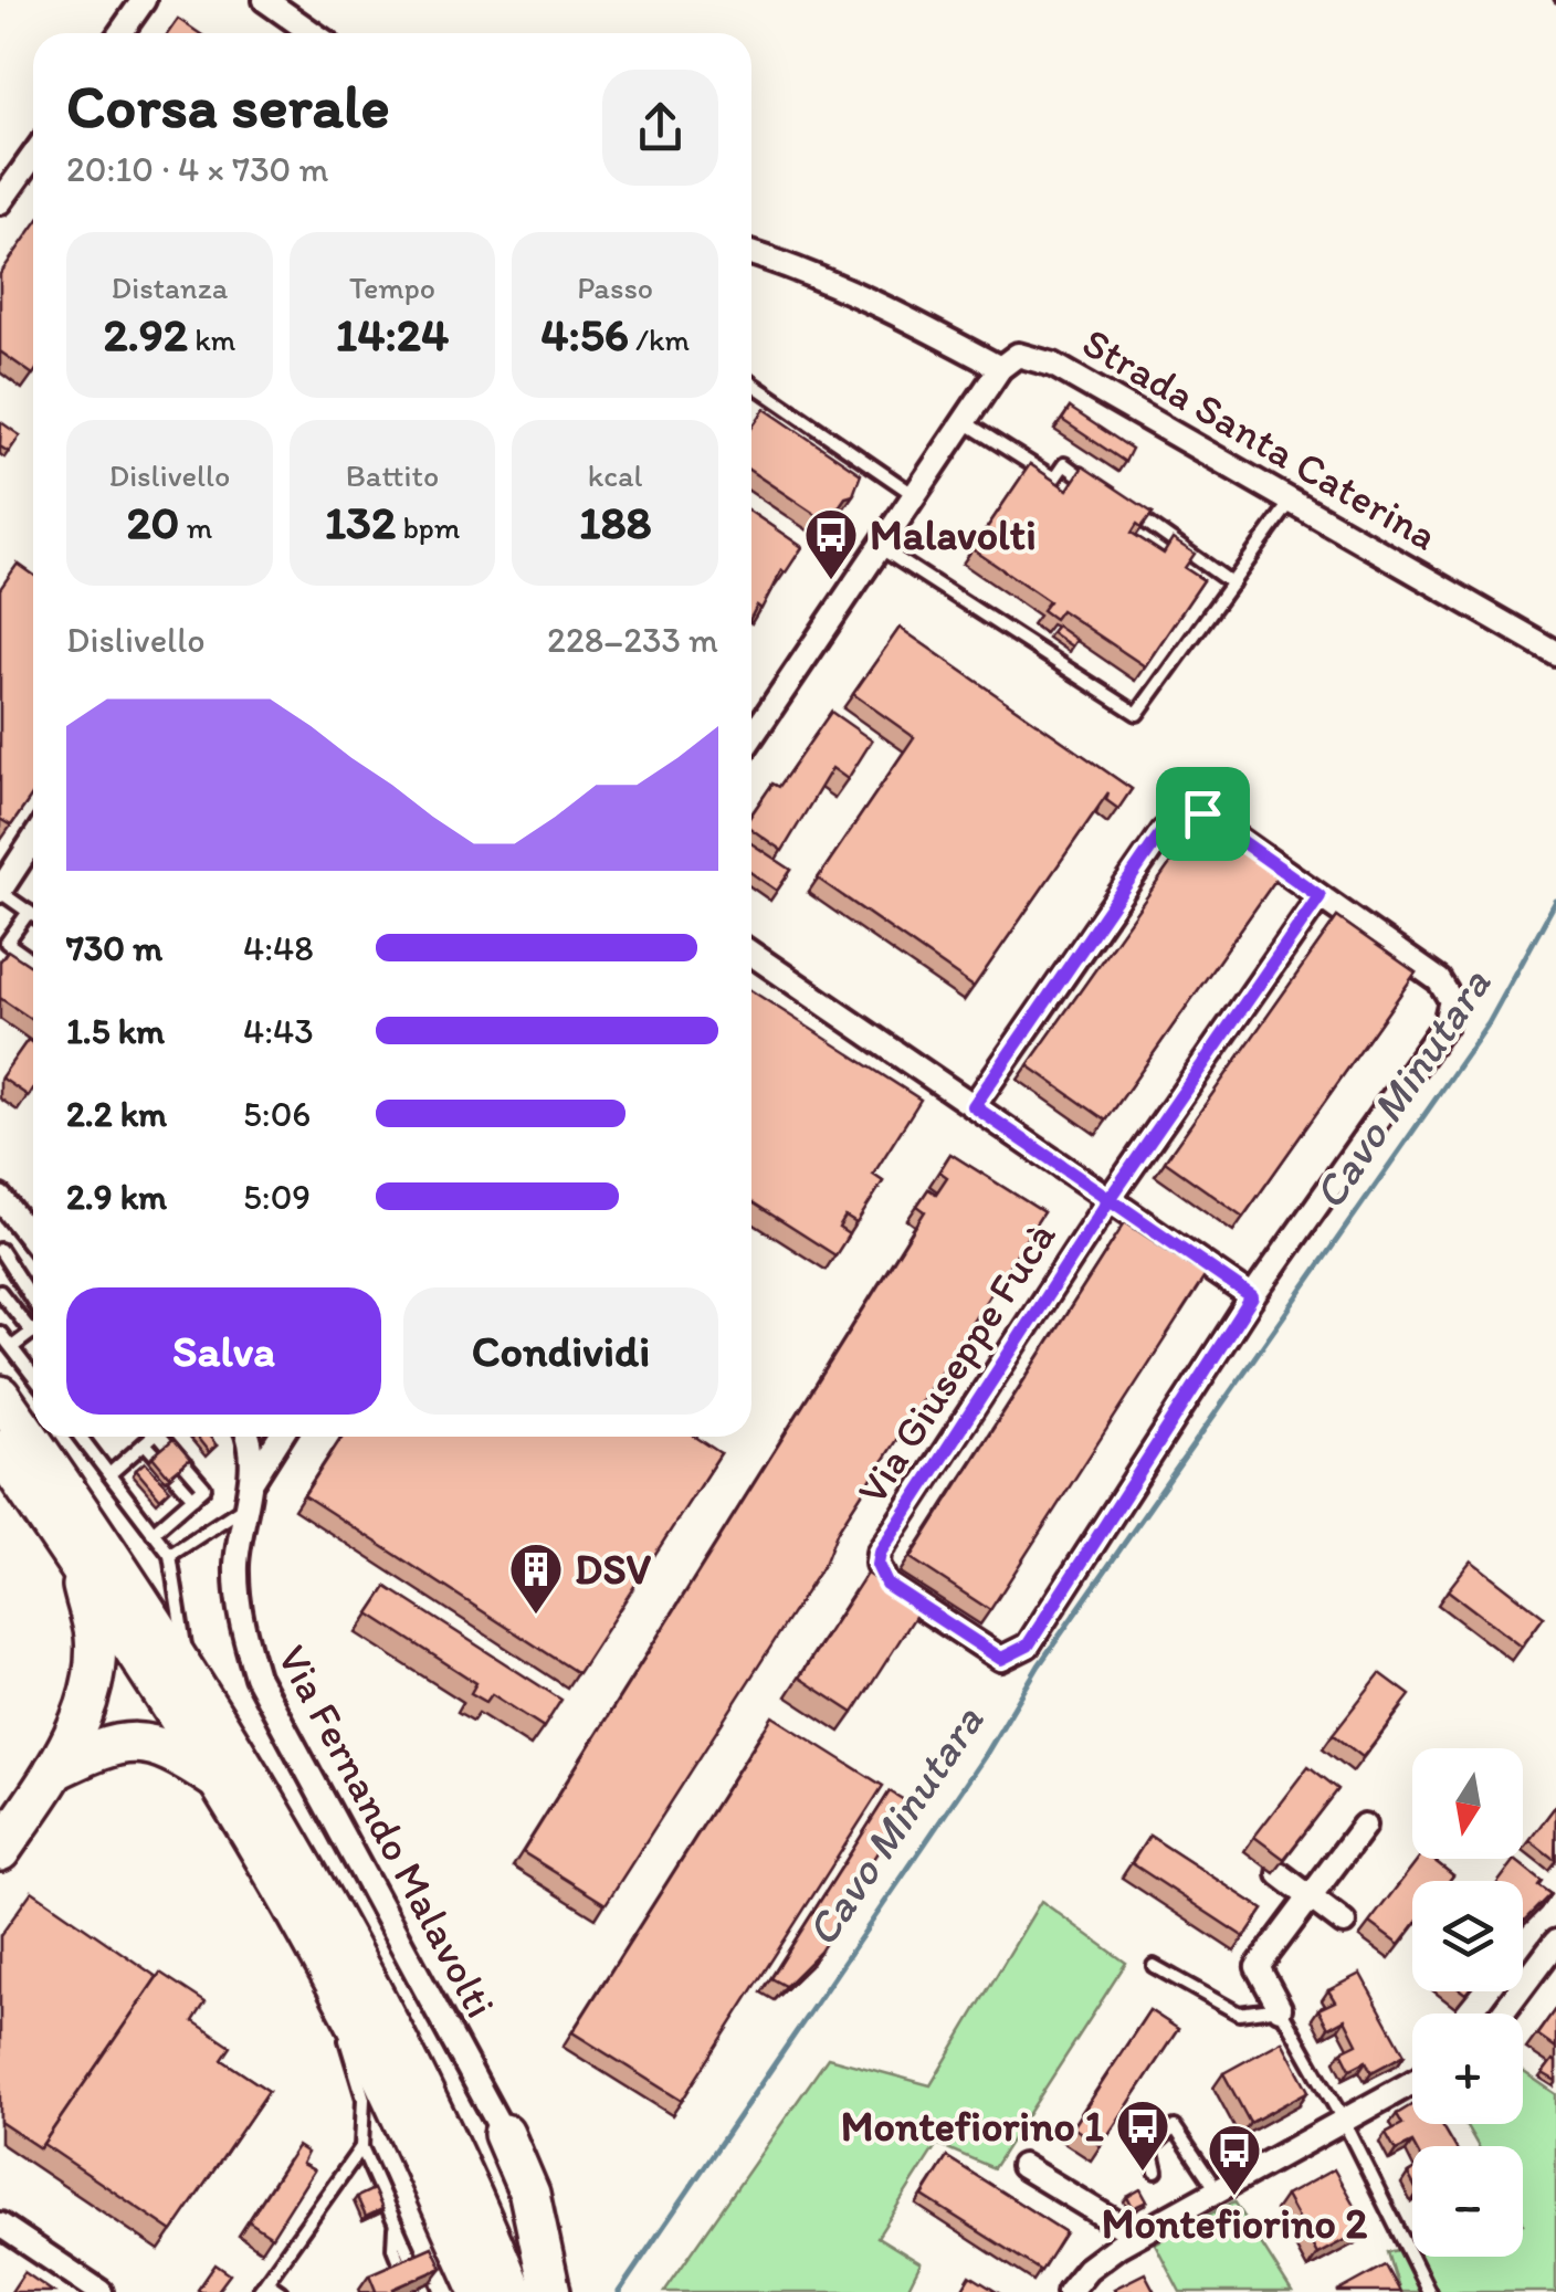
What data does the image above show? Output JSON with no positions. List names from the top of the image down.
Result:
{
  "streets": {
    "street": ["Strada Santa Caterina", "Via Giuseppe Fucà", "Via Fernando Malavolti"]
  },
  "water": ["Cavo Minutara"],
  "places": {
    "bus stop": ["Malavolti", "Montefiorino 1", "Montefiorino 2"],
    "building": ["DSV"]
  },
  "north": "bottom",
  "page": {
    "heading": ["Corsa serale", "20:10 · 4 × 730 m"],
    "stats": [
      ["Distanza", "2.92 km"],
      ["Tempo", "14:24"],
      ["Passo", "4:56 /km"],
      ["Dislivello", "20 m"],
      ["Battito", "132 bpm"],
      ["kcal", "188"]
    ],
    "chart": ["Dislivello", "228–233 m"],
    "list": [
      {
        "name": "730 m",
        "note": "4:48"
      },
      {
        "name": "1.5 km",
        "note": "4:43"
      },
      {
        "name": "2.2 km",
        "note": "5:06"
      },
      {
        "name": "2.9 km",
        "note": "5:09"
      }
    ],
    "buttons": ["Salva", "Condividi"],
    "map_buttons": ["+", "−"]
  }
}
